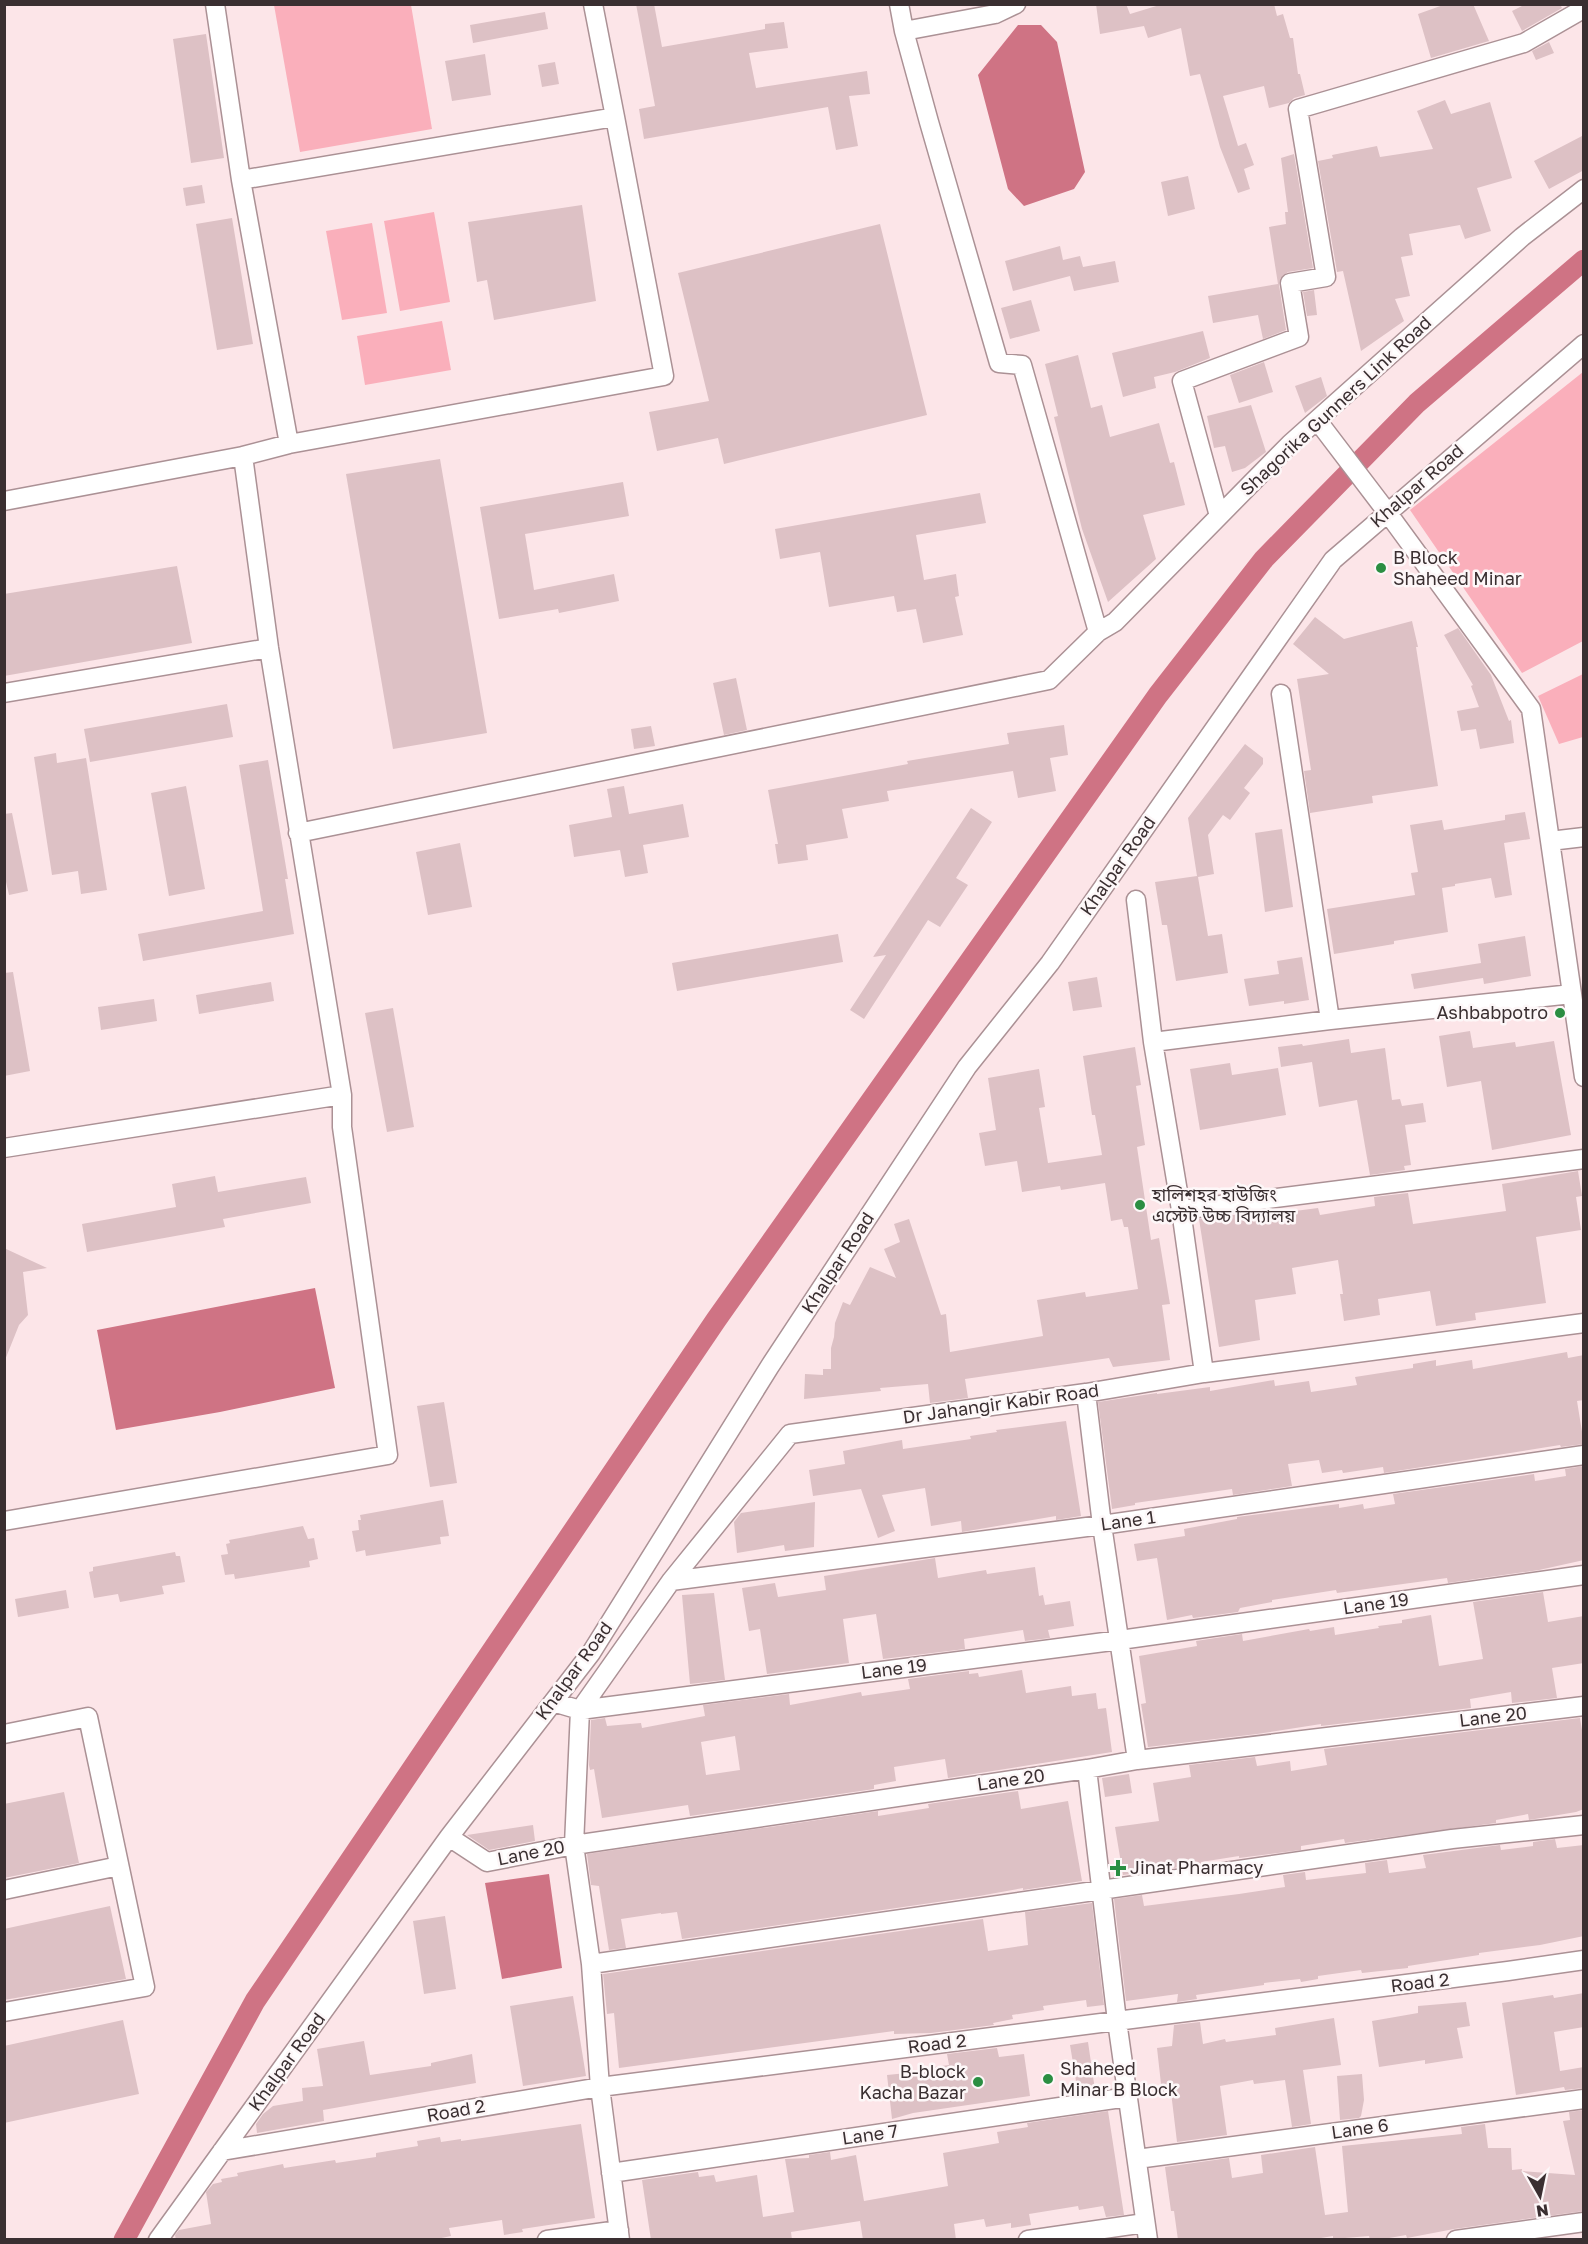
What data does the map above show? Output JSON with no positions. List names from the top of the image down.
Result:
{
  "streets": {
    "street": [
      "Shagorika Gunners Link Road",
      "Khalpar Road",
      "Dr Jahangir Kabir Road",
      "Lane 1",
      "Lane 19",
      "Lane 20",
      "Road 2",
      "Lane 6",
      "Lane 7"
    ]
  },
  "crossings": [
    ["Khalpar Road", "Lane 20"],
    ["Khalpar Road", "Road 2"],
    ["Dr Jahangir Kabir Road", "Lane 1"],
    ["Dr Jahangir Kabir Road", "Lane 19"]
  ],
  "places": {
    "other": [
      "B Block Shaheed Minar",
      "Ashbabpotro",
      "হালিশহর হাউজিং এস্টেট উচ্চ বিদ্যালয়",
      "Shaheed Minar B Block",
      "B-block Kacha Bazar"
    ],
    "health": ["Jinat Pharmacy"]
  },
  "north": "bottom"
}
